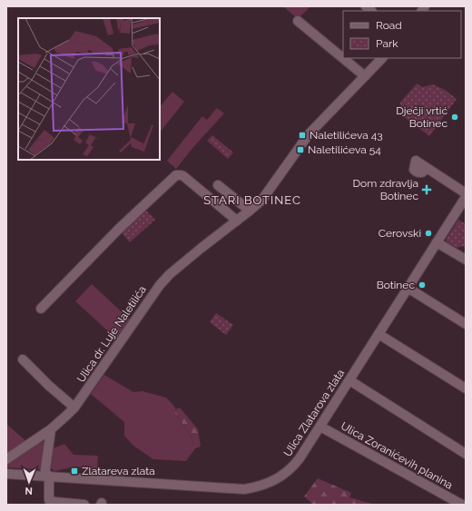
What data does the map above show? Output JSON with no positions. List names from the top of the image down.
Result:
{
  "streets": {
    "street": ["Ulica dr. Luje Naletilića", "Ulica Zlatarova zlata", "Ulica Zoranićevih planina"]
  },
  "crossings": [
    ["Ulica Zlatarova zlata", "Ulica Zoranićevih planina"]
  ],
  "districts": ["STARI BOTINEC"],
  "places": {
    "other": ["Dječji vrtić Botinec", "Cerovski", "Botinec"],
    "transit": ["Naletilićeva 43", "Naletilićeva 54", "Zlatareva zlata"],
    "health": ["Dom zdravlja Botinec"]
  },
  "legend": ["Road", "Park"],
  "north": "bottom"
}
